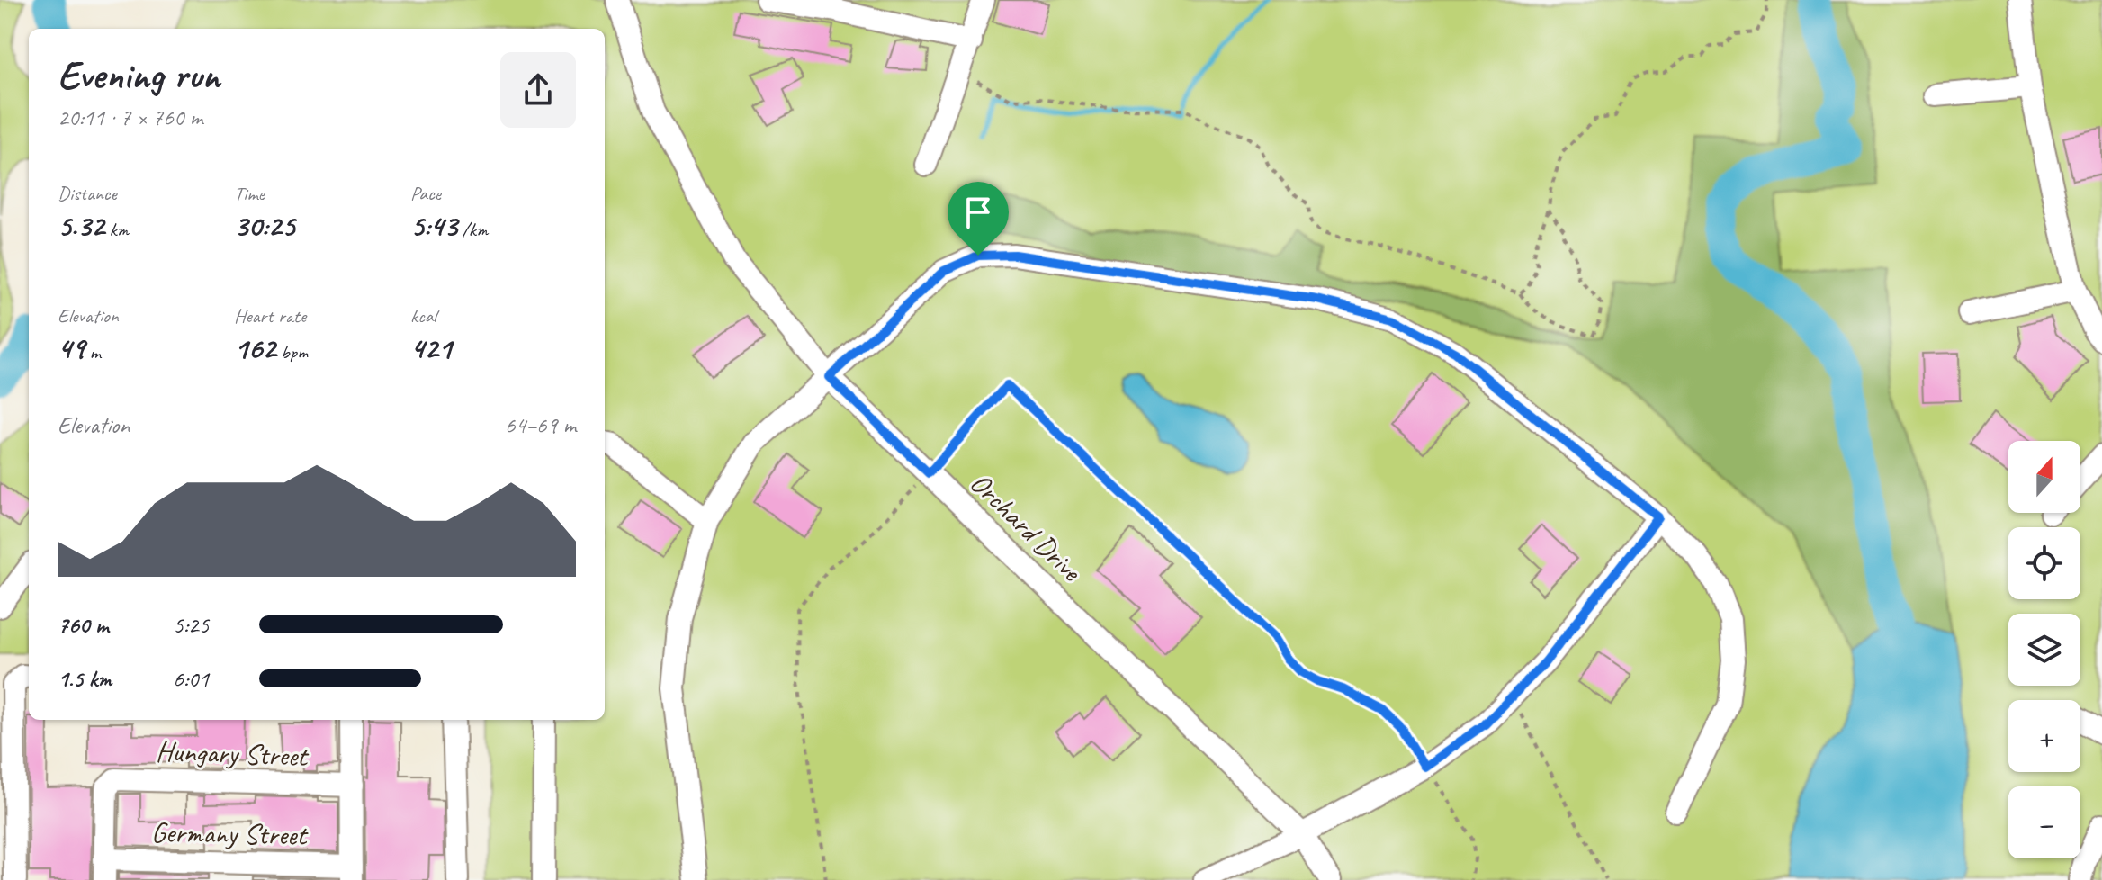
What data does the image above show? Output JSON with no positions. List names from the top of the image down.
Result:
{
  "streets": {
    "street": ["Orchard Drive", "Hungary Street", "Germany Street"]
  },
  "crossings": [
    ["Hungary Street", "Germany Street"]
  ],
  "north": "top",
  "page": {
    "heading": ["Evening run", "20:11 · 7 × 760 m"],
    "stats": [
      ["Distance", "5.32 km"],
      ["Time", "30:25"],
      ["Pace", "5:43 /km"],
      ["Elevation", "49 m"],
      ["Heart rate", "162 bpm"],
      ["kcal", "421"]
    ],
    "chart": ["Elevation", "64–69 m"],
    "map_buttons": ["+", "−"],
    "list": [
      {
        "name": "760 m",
        "note": "5:25"
      },
      {
        "name": "1.5 km",
        "note": "6:01"
      }
    ]
  }
}
